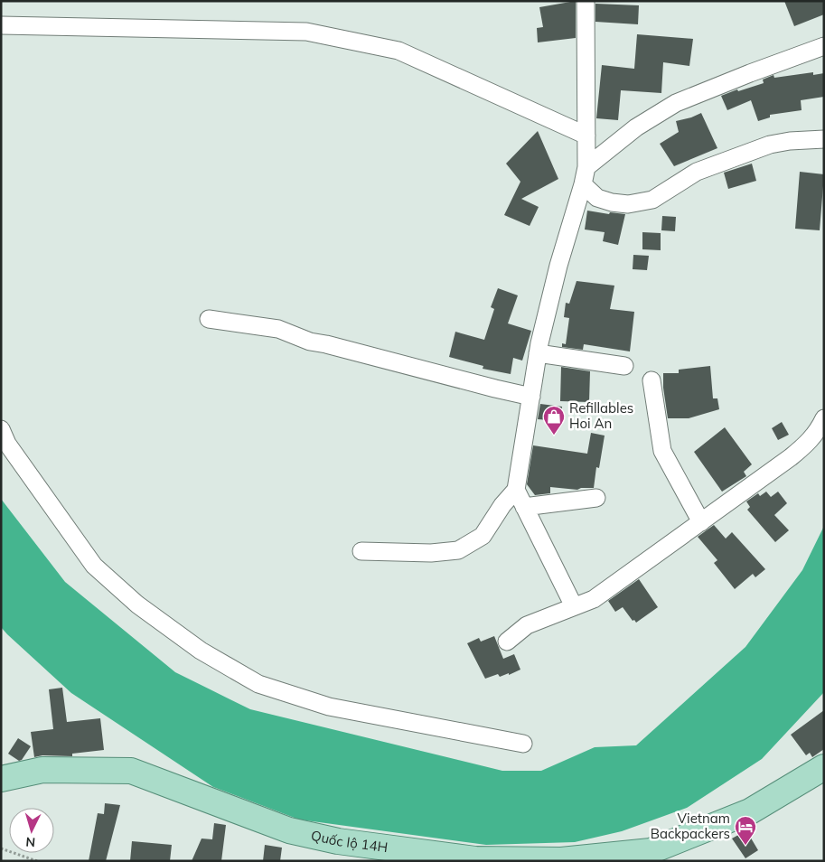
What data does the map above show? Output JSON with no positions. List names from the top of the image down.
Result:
{
  "streets": {
    "main road": ["Quốc lộ 14H"]
  },
  "places": {
    "shop": ["Refillables Hoi An"],
    "hotel": ["Vietnam Backpackers"]
  },
  "north": "bottom"
}
